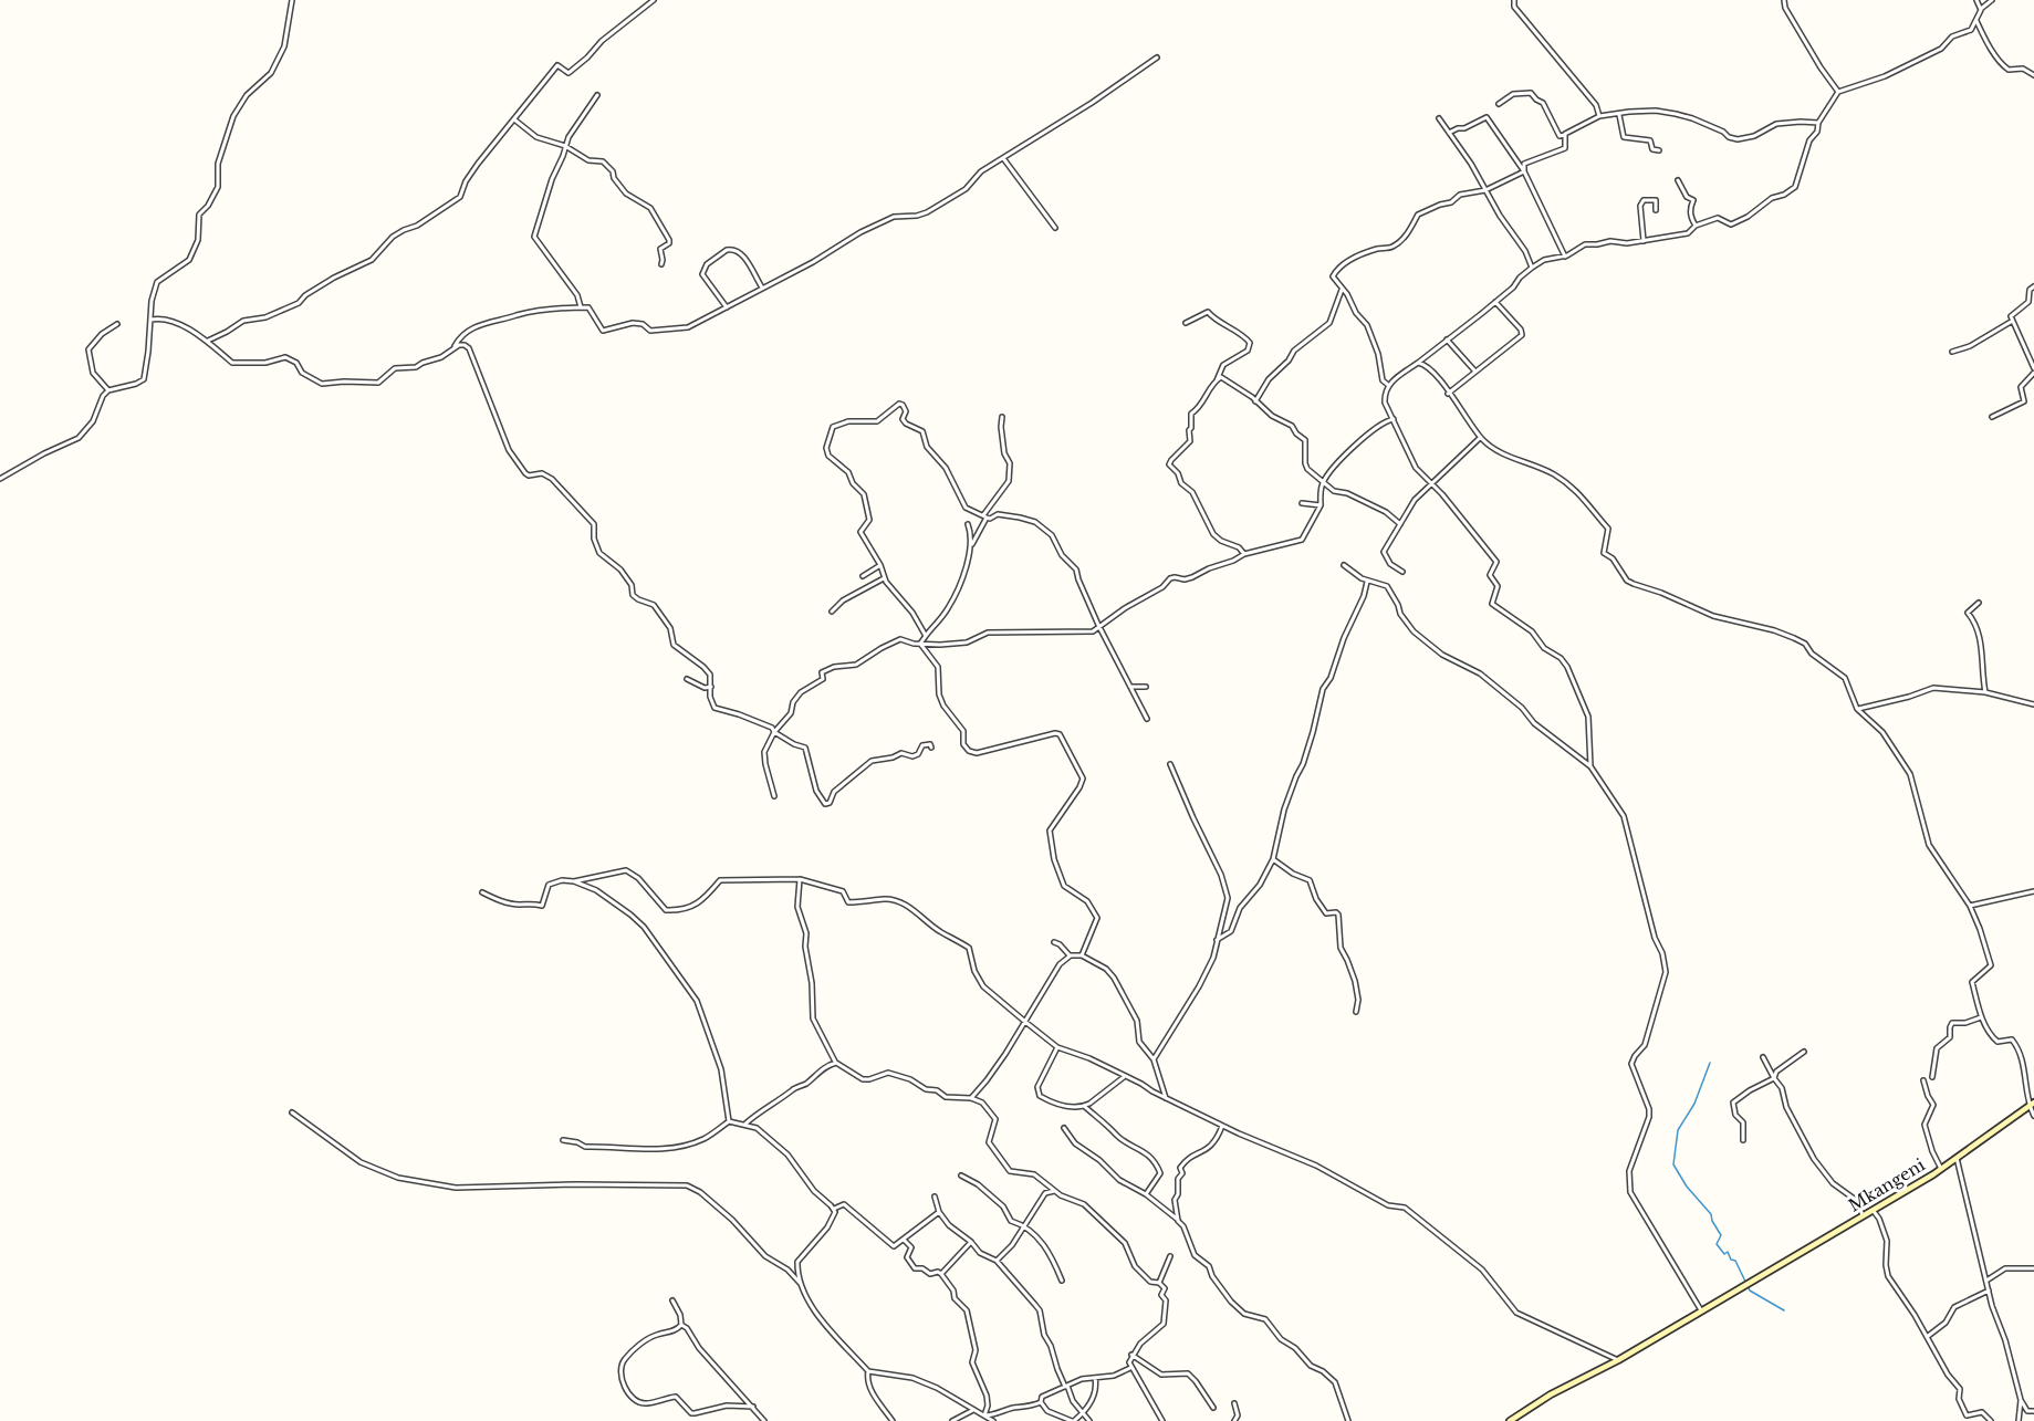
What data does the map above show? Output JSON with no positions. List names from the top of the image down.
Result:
{
  "streets": {
    "street": ["Mkangeni"]
  }
}
